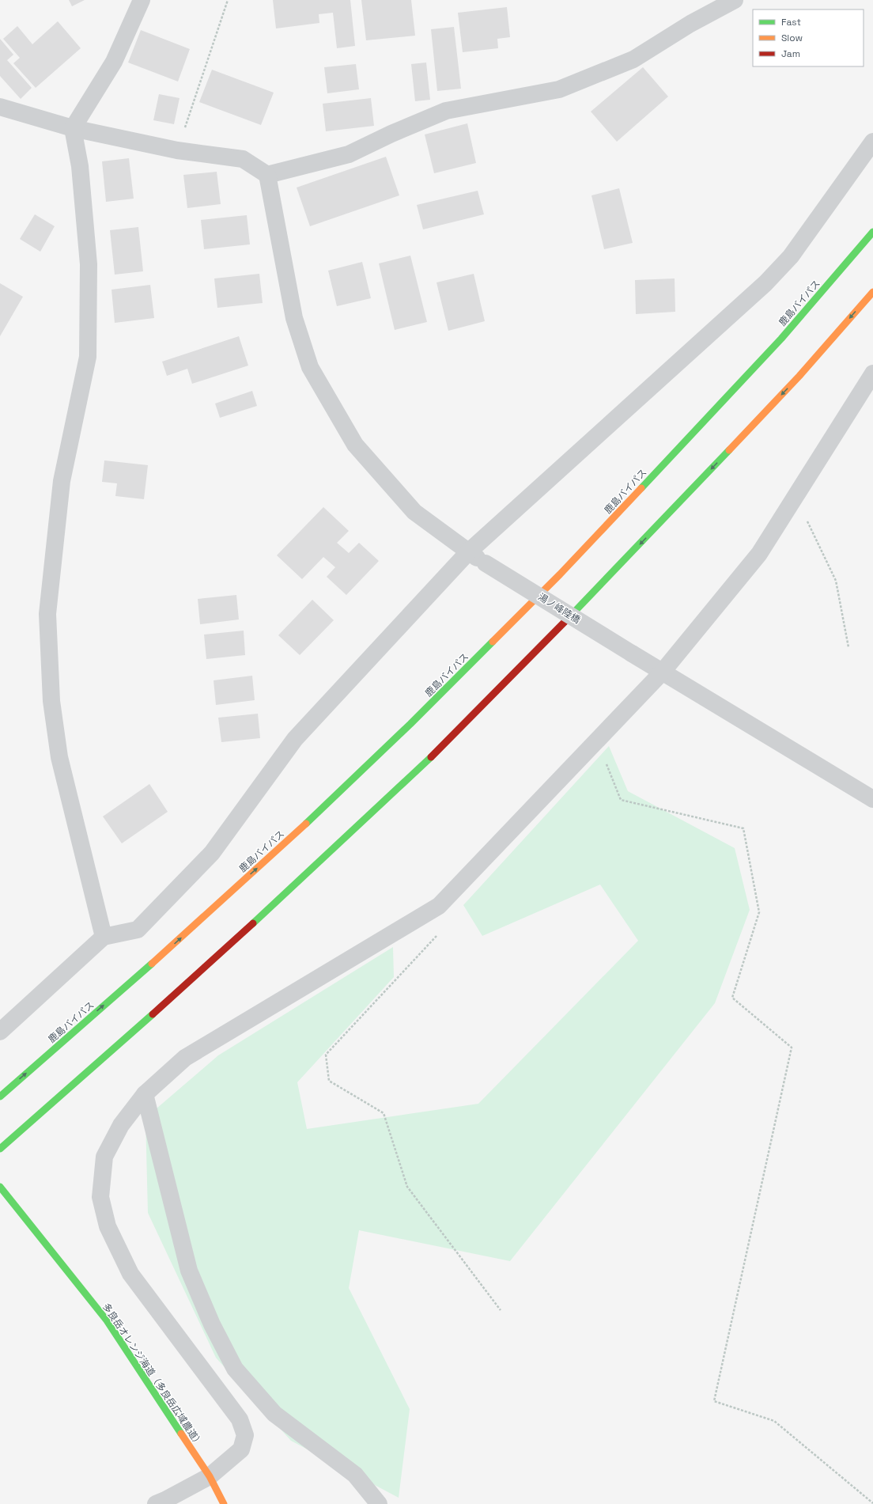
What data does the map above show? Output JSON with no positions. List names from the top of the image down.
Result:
{
  "streets": {
    "main road": ["鹿島バイパス", "多良岳オレンジ海道（多良岳広域農道）"],
    "street": ["湯ノ峰陸橋"]
  },
  "legend": ["Fast", "Slow", "Jam"]
}
